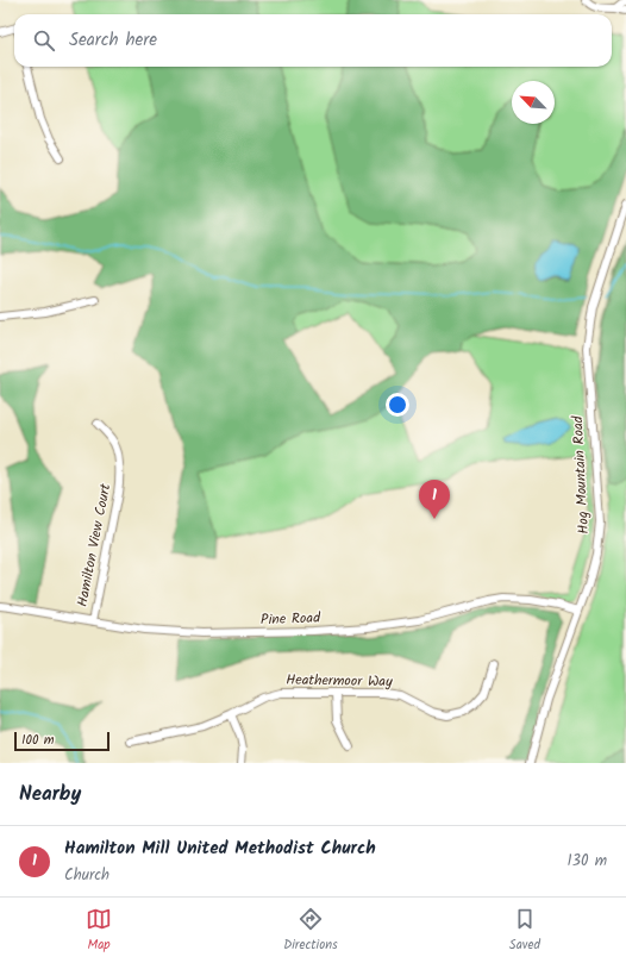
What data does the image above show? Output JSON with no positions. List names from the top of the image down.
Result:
{
  "streets": {
    "street": [
      "Hog Mountain Road",
      "Hamilton View Court",
      "Pine Road",
      "Heathermoor Way"
    ]
  },
  "crossings": [
    ["Hog Mountain Road", "Pine Road"],
    ["Hamilton View Court", "Pine Road"]
  ],
  "scale_bar": "100 m",
  "north": "top left",
  "page": {
    "search": "Search here",
    "pins": "1",
    "scale": "100 m",
    "heading": "Nearby",
    "list": [
      {
        "mark": "1",
        "name": "Hamilton Mill United Methodist Church",
        "note": "Church",
        "value": "130 m"
      }
    ],
    "nav": ["Map", "Directions", "Saved"]
  }
}
